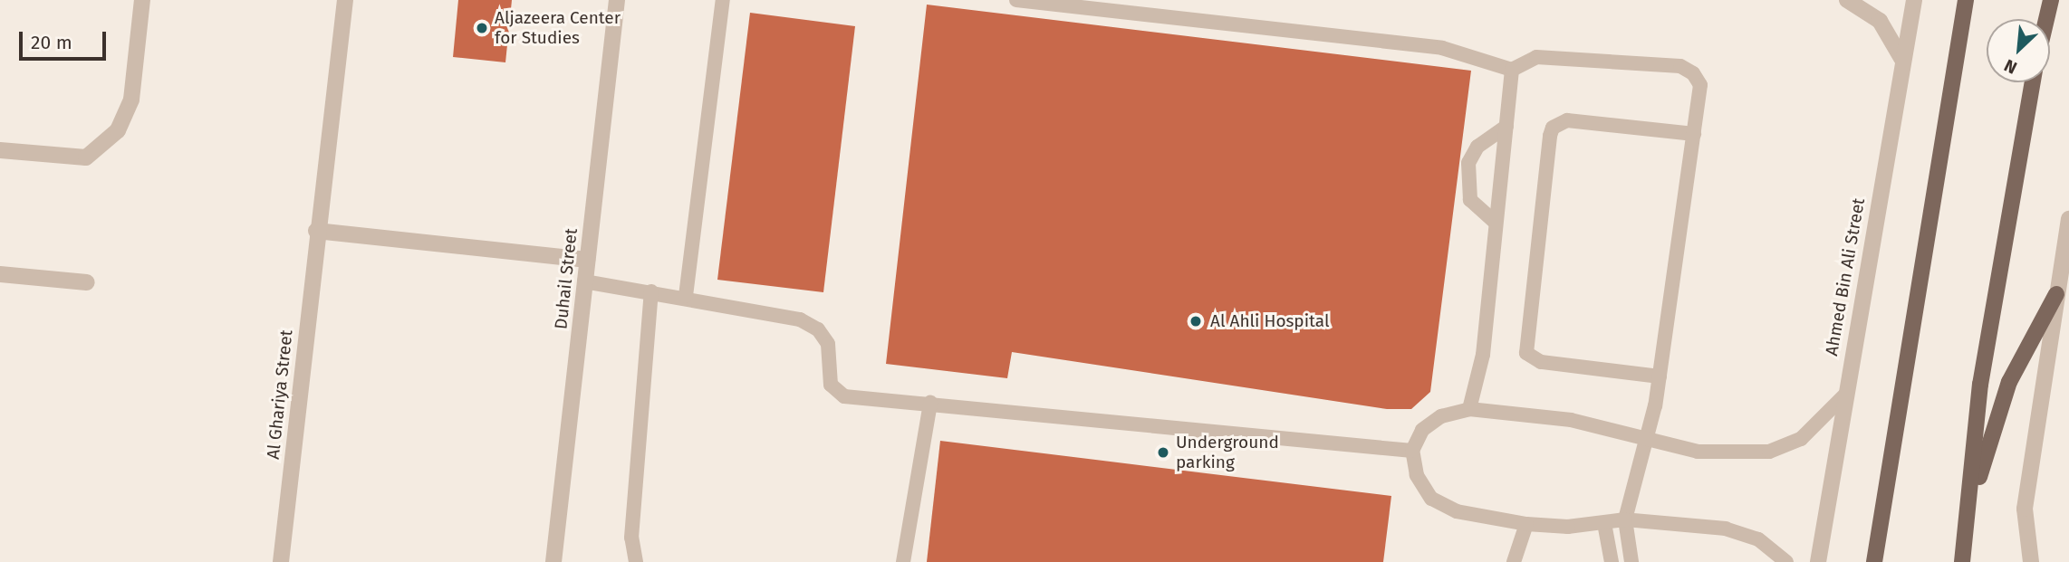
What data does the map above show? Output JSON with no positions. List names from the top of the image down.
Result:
{
  "streets": {
    "street": ["Ahmed Bin Ali Street", "Duhail Street", "Al Ghariya Street"]
  },
  "places": ["Aljazeera Center for Studies", "Al Ahli Hospital", "Underground parking"],
  "scale_bar": "20 m",
  "north": "bottom left"
}
